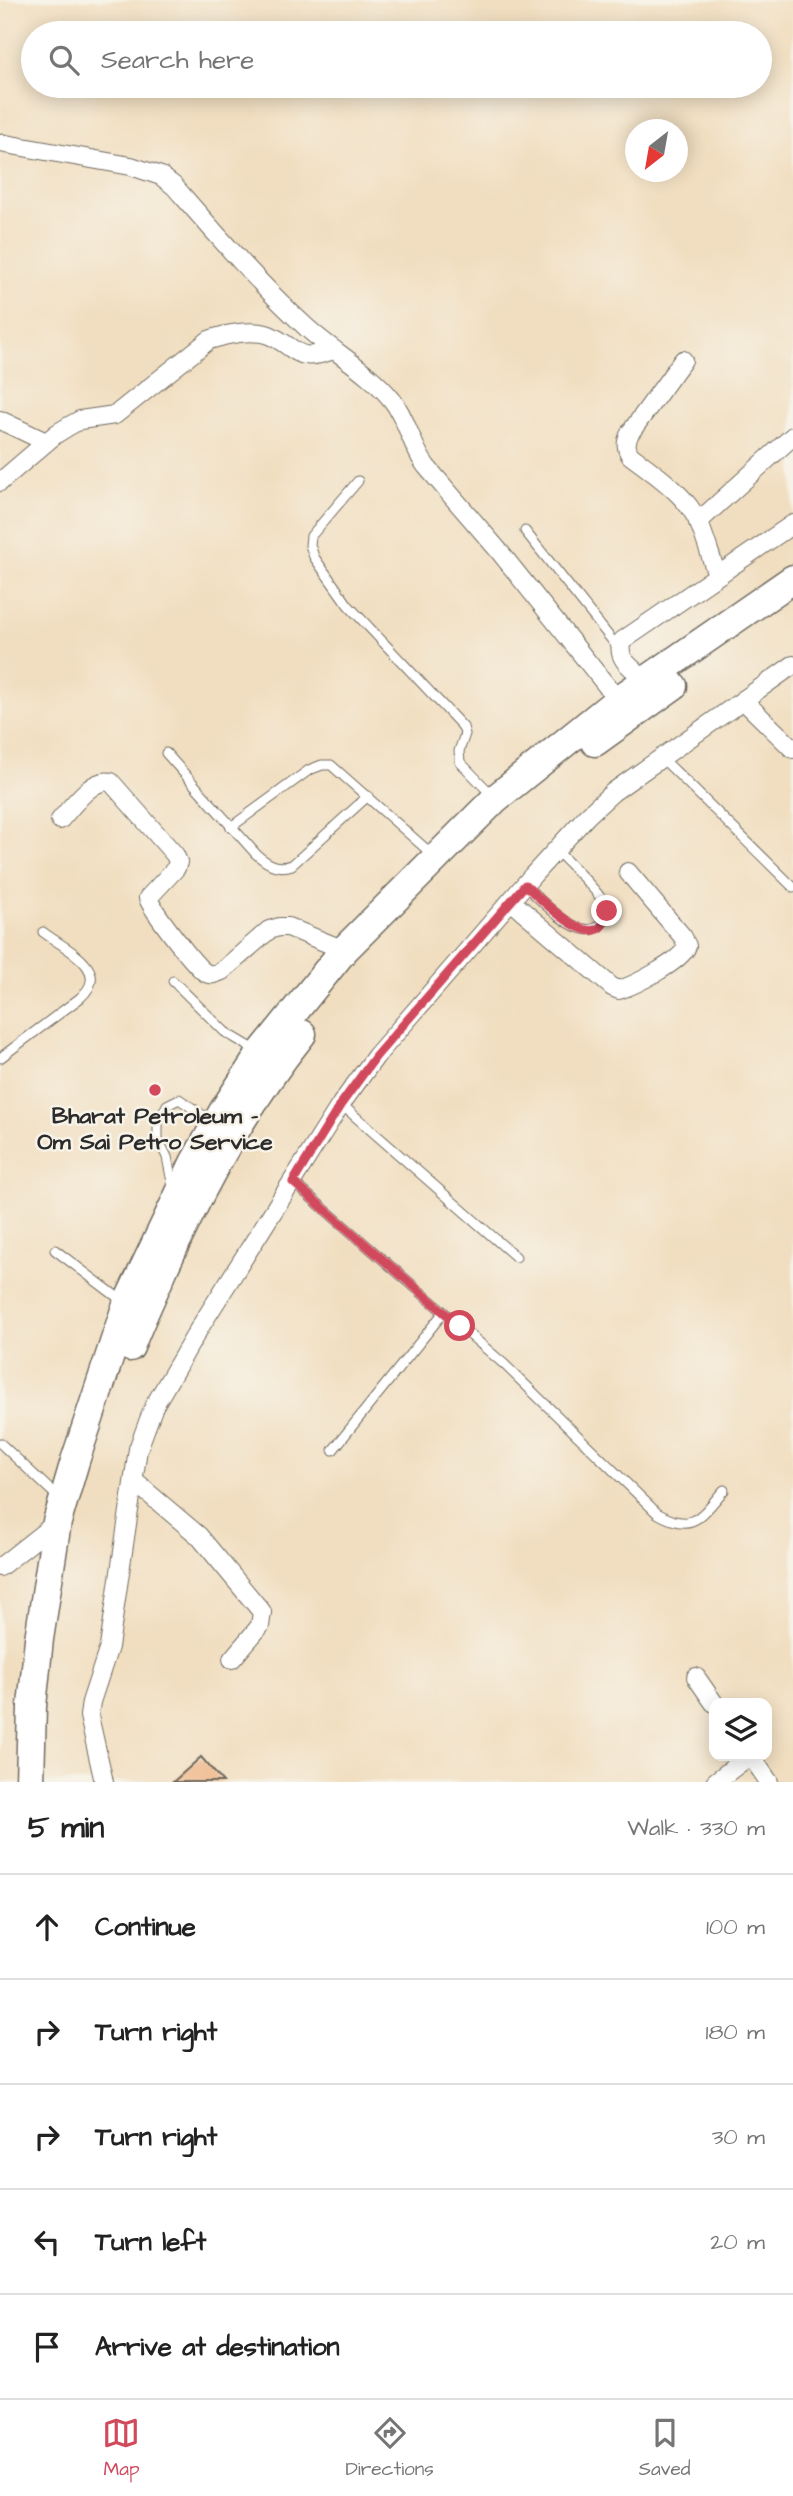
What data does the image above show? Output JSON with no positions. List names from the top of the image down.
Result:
{
  "places": ["Bharat Petroleum - Om Sai Petro Service"],
  "north": "bottom left",
  "page": {
    "search": "Search here",
    "heading": ["5 min", "Walk · 330 m"],
    "list": [
      ["Continue", "100 m"],
      ["Turn right", "180 m"],
      ["Turn right", "30 m"],
      ["Turn left", "20 m"],
      "Arrive at destination"
    ],
    "nav": ["Map", "Directions", "Saved"]
  }
}
